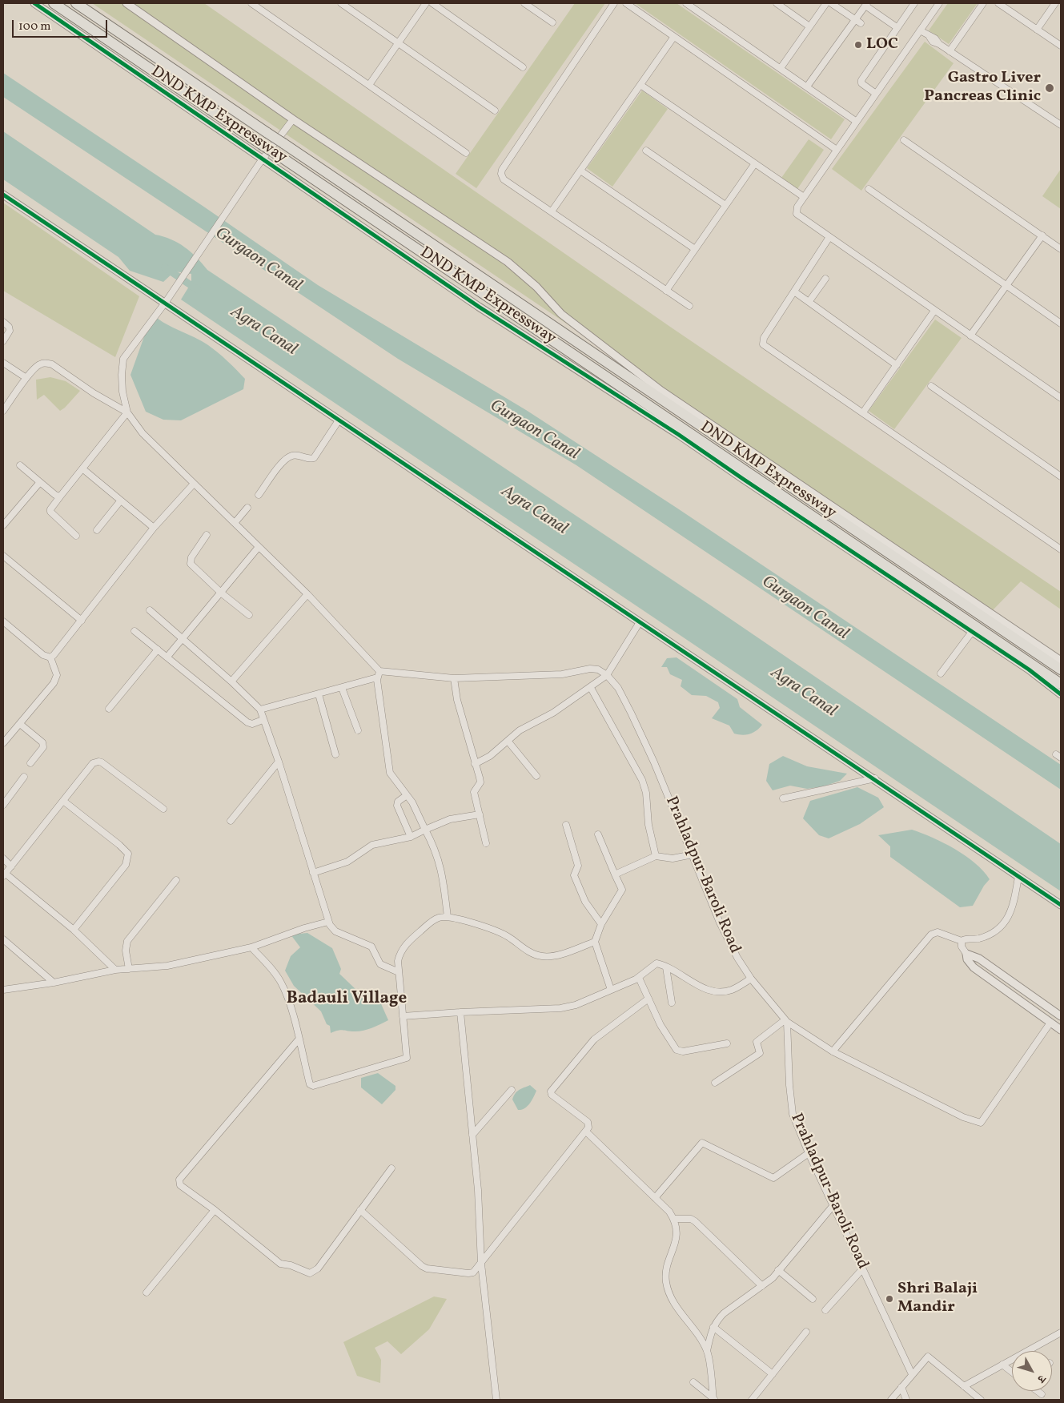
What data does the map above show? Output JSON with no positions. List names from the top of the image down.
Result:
{
  "streets": {
    "highway": ["DND KMP Expressway"],
    "street": ["Prahladpur-Baroli Road"]
  },
  "districts": ["Badauli Village"],
  "water": ["Gurgaon Canal", "Agra Canal"],
  "places": ["LOC", "Gastro Liver Pancreas Clinic", "Shri Balaji Mandir"],
  "scale_bar": "100 m",
  "north": "bottom right"
}
